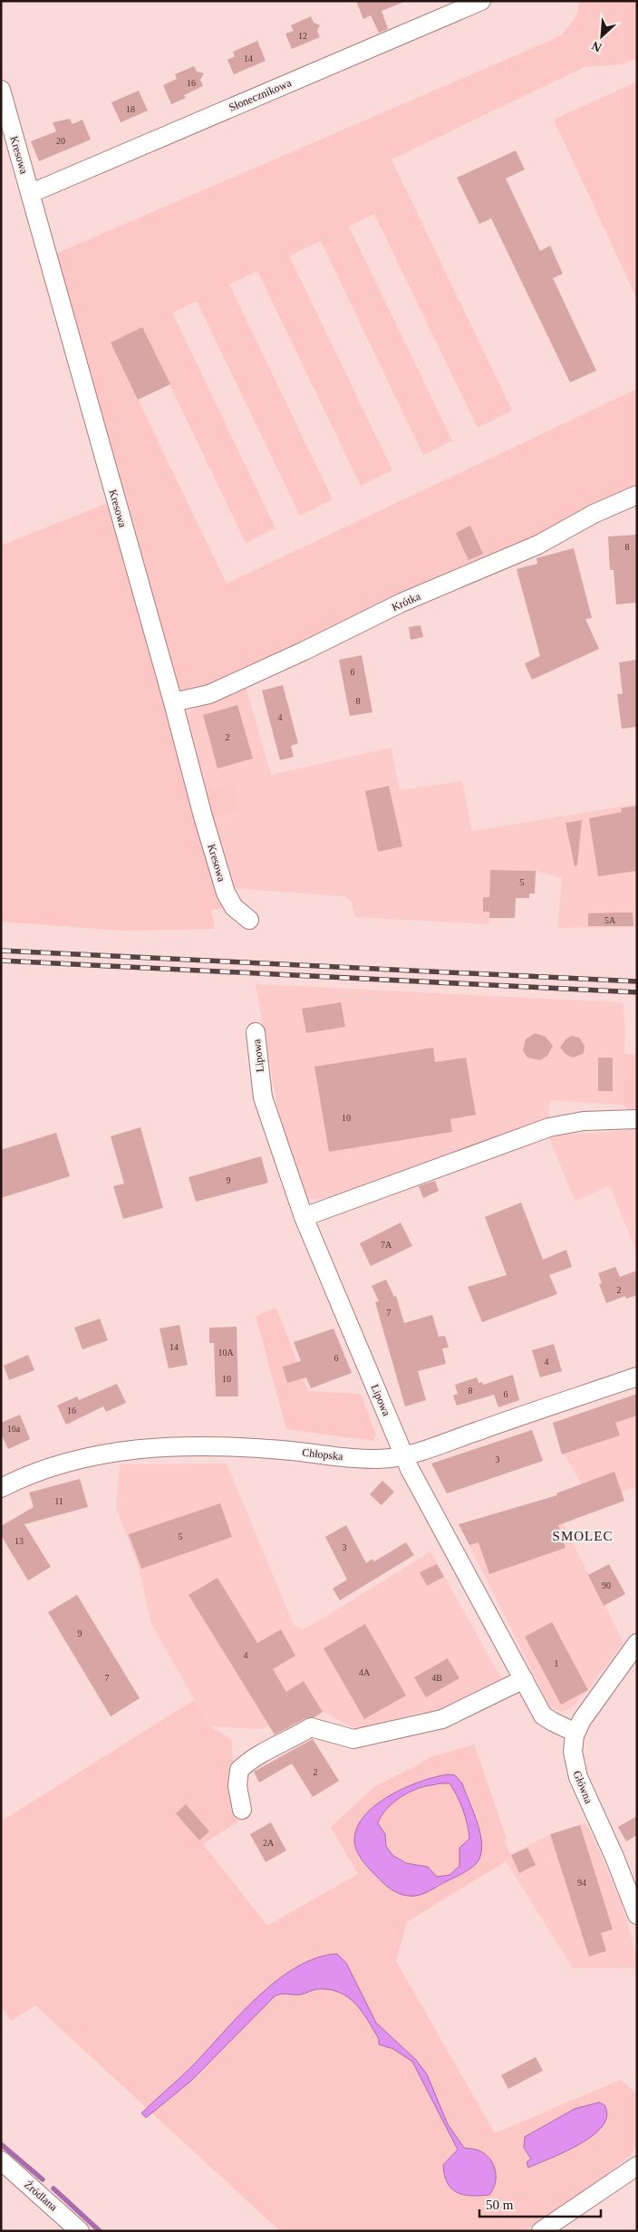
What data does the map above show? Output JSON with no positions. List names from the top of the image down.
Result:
{
  "streets": {
    "street": [
      "Słonecznikowa",
      "Kresowa",
      "Krótka",
      "Lipowa",
      "Chłopska",
      "Główna",
      "Źródlana"
    ]
  },
  "crossings": [
    ["Kresowa", "Krótka"],
    ["Lipowa", "Chłopska"],
    ["Lipowa", "Główna"]
  ],
  "districts": ["SMOLEC"],
  "house_numbers": [
    "12",
    "14",
    "16",
    "18",
    "20",
    "8",
    "6",
    "8",
    "4",
    "2",
    "5",
    "5A",
    "10",
    "9",
    "7A",
    "2",
    "7",
    "14",
    "10A",
    "6",
    "4",
    "10",
    "8",
    "6",
    "16",
    "16a",
    "3",
    "11",
    "5",
    "13",
    "3",
    "90",
    "9",
    "4",
    "1",
    "4A",
    "7",
    "4B",
    "2",
    "2A",
    "94"
  ],
  "scale_bar": "50 m",
  "north": "bottom left"
}
